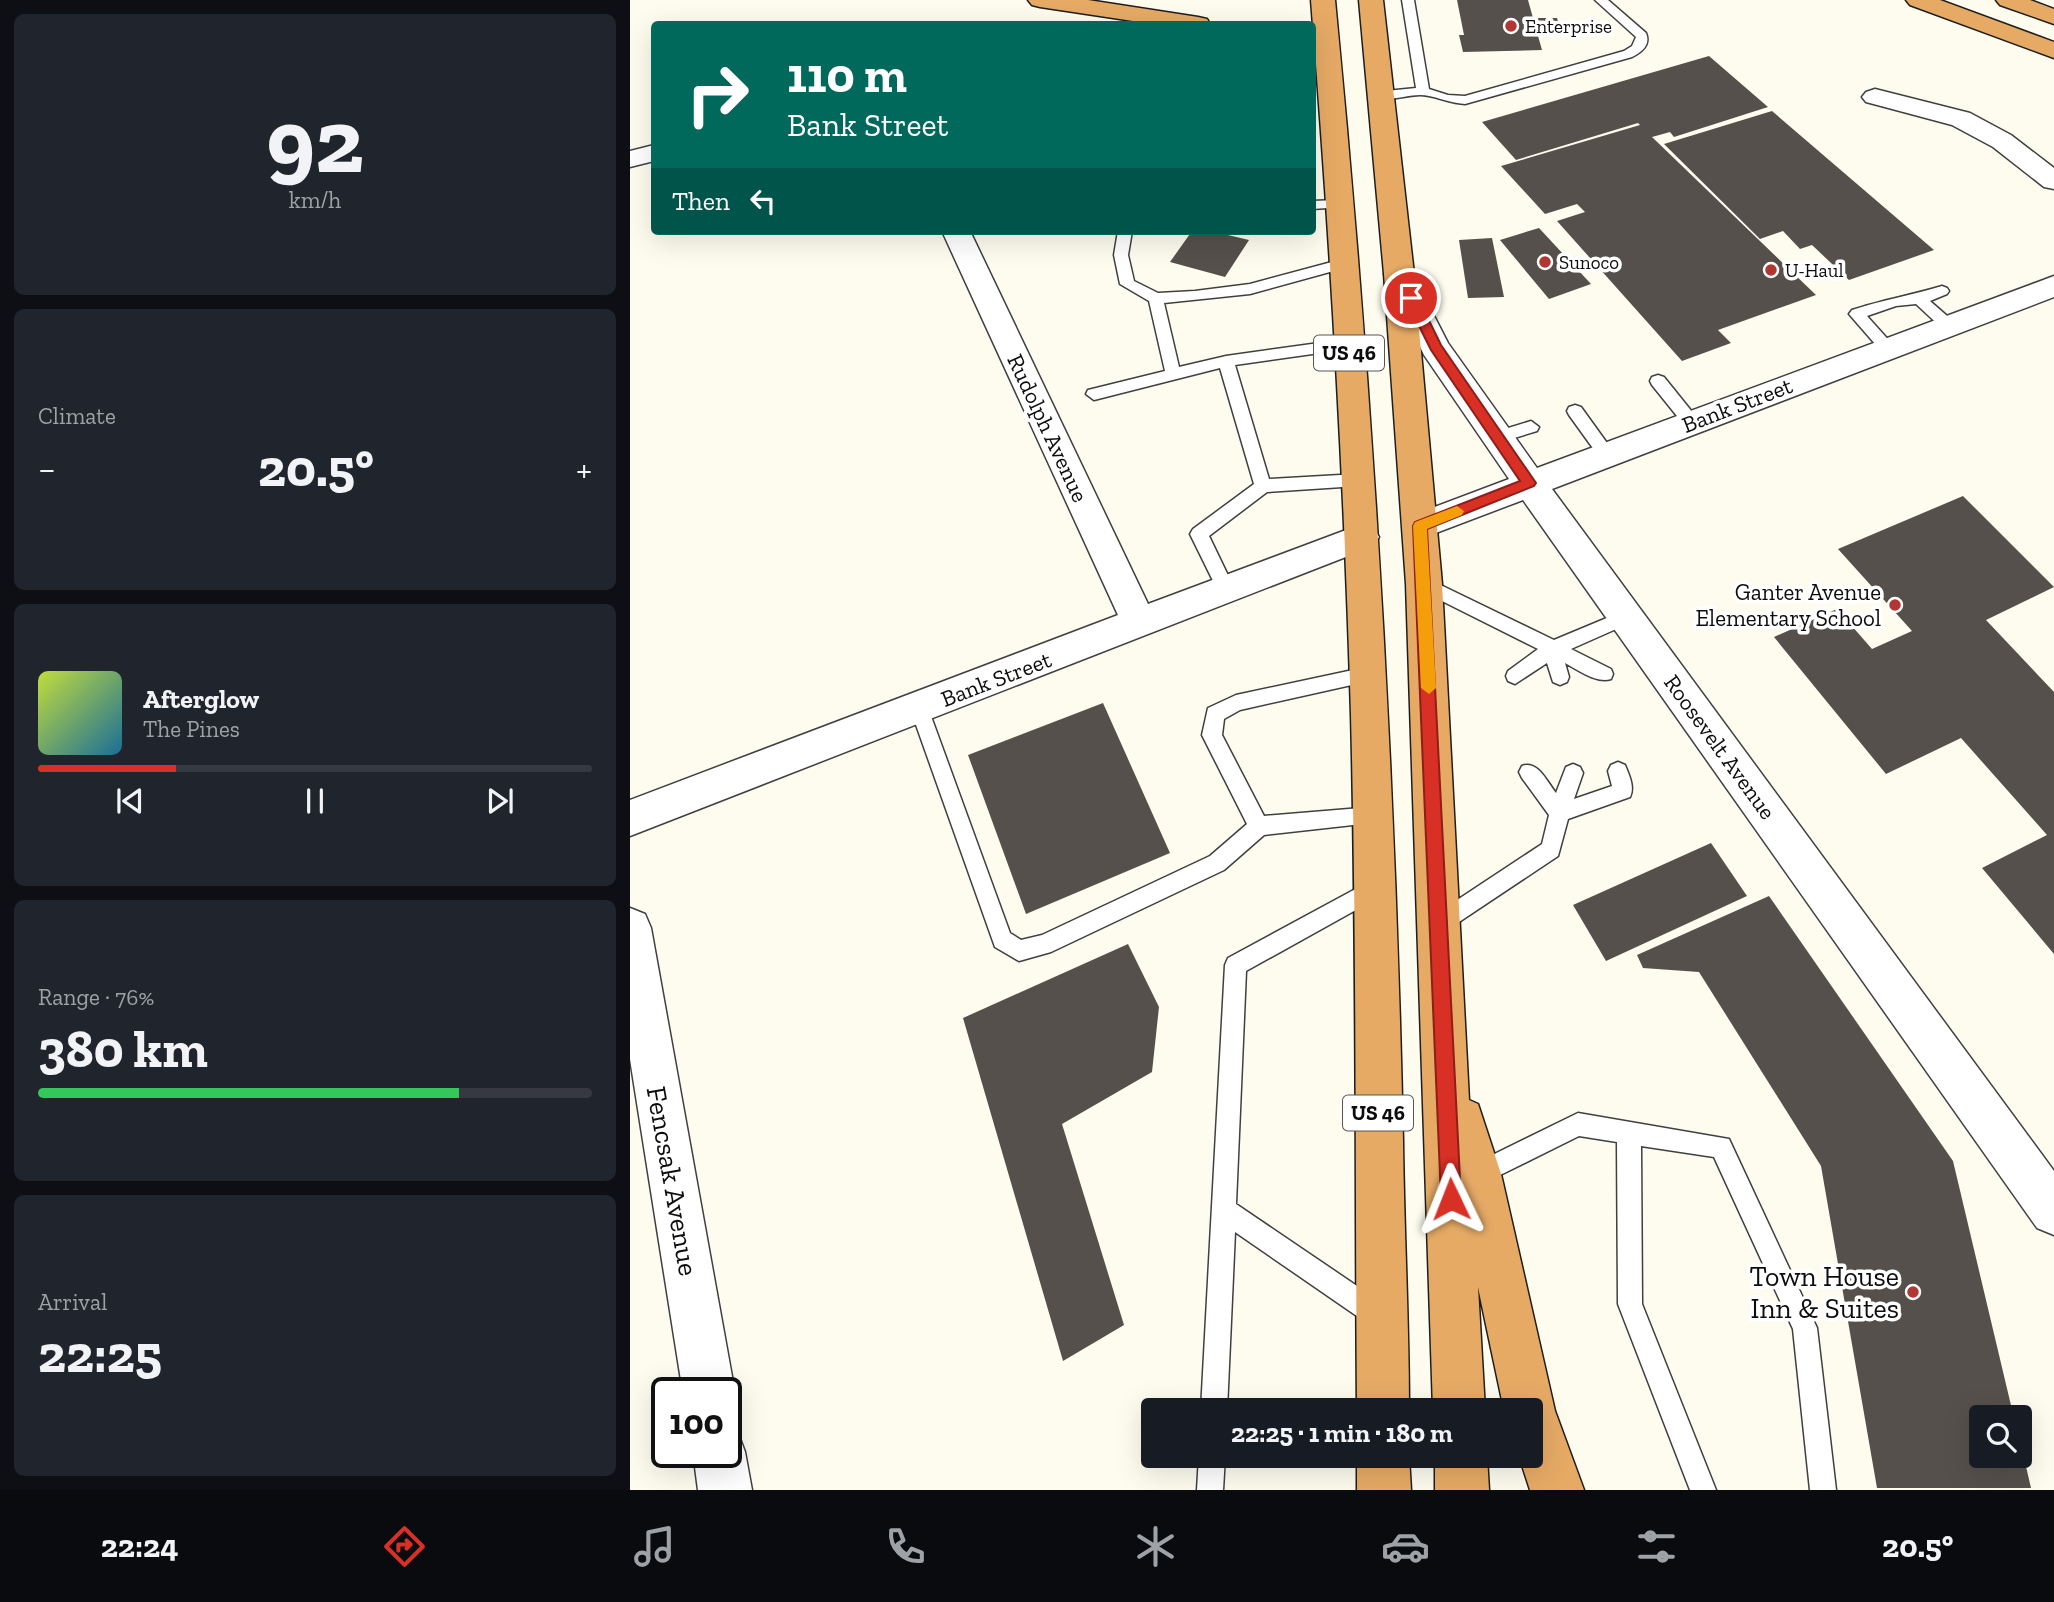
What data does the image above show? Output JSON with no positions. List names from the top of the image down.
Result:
{
  "streets": {
    "highway": ["US 46"],
    "street": [
      "Bank Street",
      "Rudolph Avenue",
      "Roosevelt Avenue",
      "Fencsak Avenue"
    ]
  },
  "crossings": [
    ["US 46", "Bank Street"],
    ["US 46", "Roosevelt Avenue"],
    ["Bank Street", "Rudolph Avenue"],
    ["Bank Street", "Roosevelt Avenue"]
  ],
  "places": [
    "Enterprise",
    "Sunoco",
    "U-Haul",
    "Ganter Avenue Elementary School",
    "Town House Inn & Suites"
  ],
  "page": {
    "tile": [
      ["92", "km/h"],
      "Climate",
      ["Range · 76%", "380 km"],
      ["Arrival", "22:25"]
    ],
    "turn": ["110 m", "Bank Street"],
    "then": "Then",
    "heat": ["−", "20.5°", "+"],
    "song": ["Afterglow", "The Pines"],
    "limit": "100",
    "trip": "22:25 · 1 min · 180 m",
    "tabs": ["22:24", "20.5°"]
  }
}
